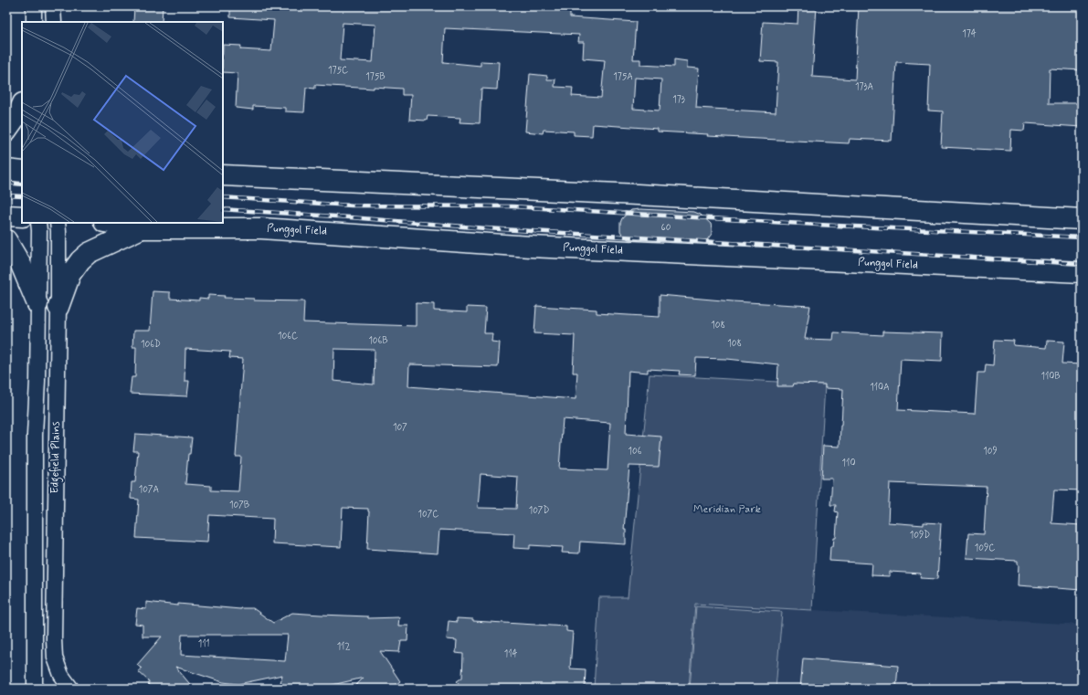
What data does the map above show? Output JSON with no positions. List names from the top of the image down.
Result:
{
  "streets": {
    "street": ["Punggol Field", "Edgefield Plains"]
  },
  "parks": ["Meridian Park"],
  "house_numbers": [
    "174",
    "175C",
    "175B",
    "175A",
    "173A",
    "173",
    "60",
    "108",
    "106C",
    "106B",
    "108",
    "106D",
    "110B",
    "110A",
    "107",
    "106",
    "109",
    "110",
    "107A",
    "107B",
    "107D",
    "107C",
    "109D",
    "109C",
    "111",
    "112",
    "114"
  ]
}
